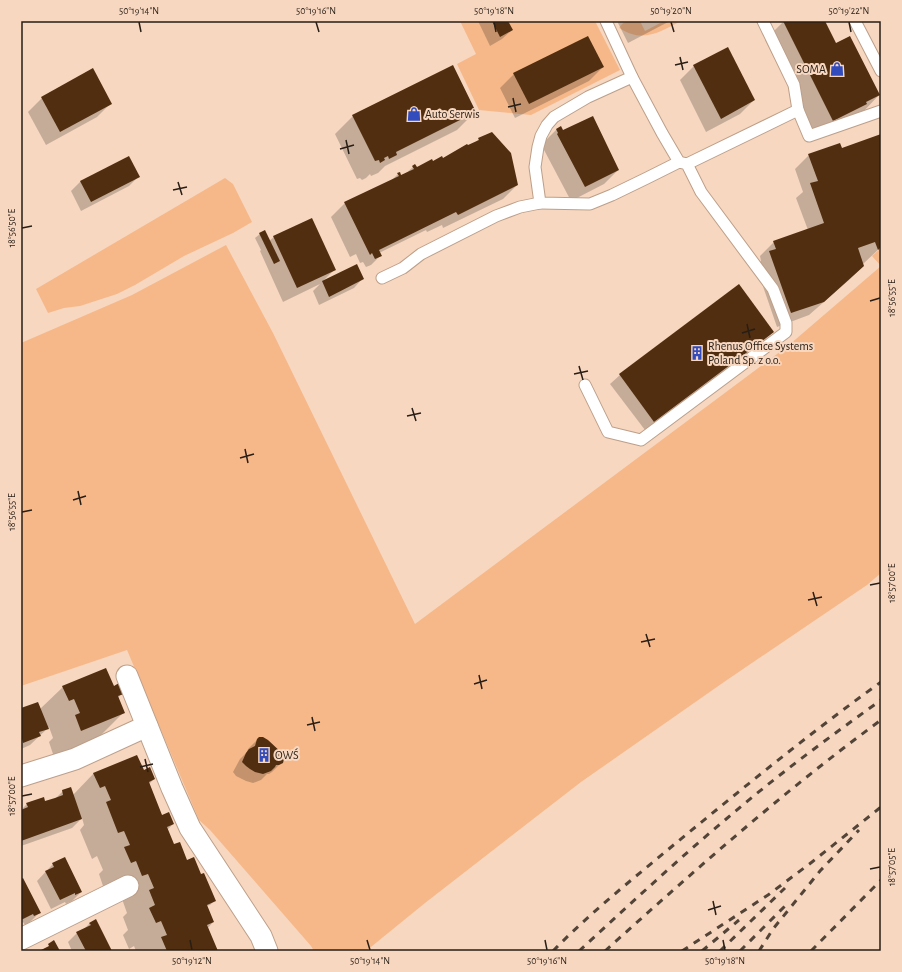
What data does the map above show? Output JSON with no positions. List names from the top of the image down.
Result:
{
  "places": {
    "shop": ["SOMA", "Auto Serwis"],
    "building": ["Rhenus Office Systems Poland Sp. z o.o.", "OWŚ"]
  },
  "coordinates": [
    "50°19'14\"N",
    "50°19'16\"N",
    "50°19'18\"N",
    "50°19'20\"N",
    "50°19'22\"N",
    "18°56'50\"E",
    "18°56'55\"E",
    "18°57'00\"E",
    "18°57'05\"E",
    "50°19'12\"N"
  ]
}
